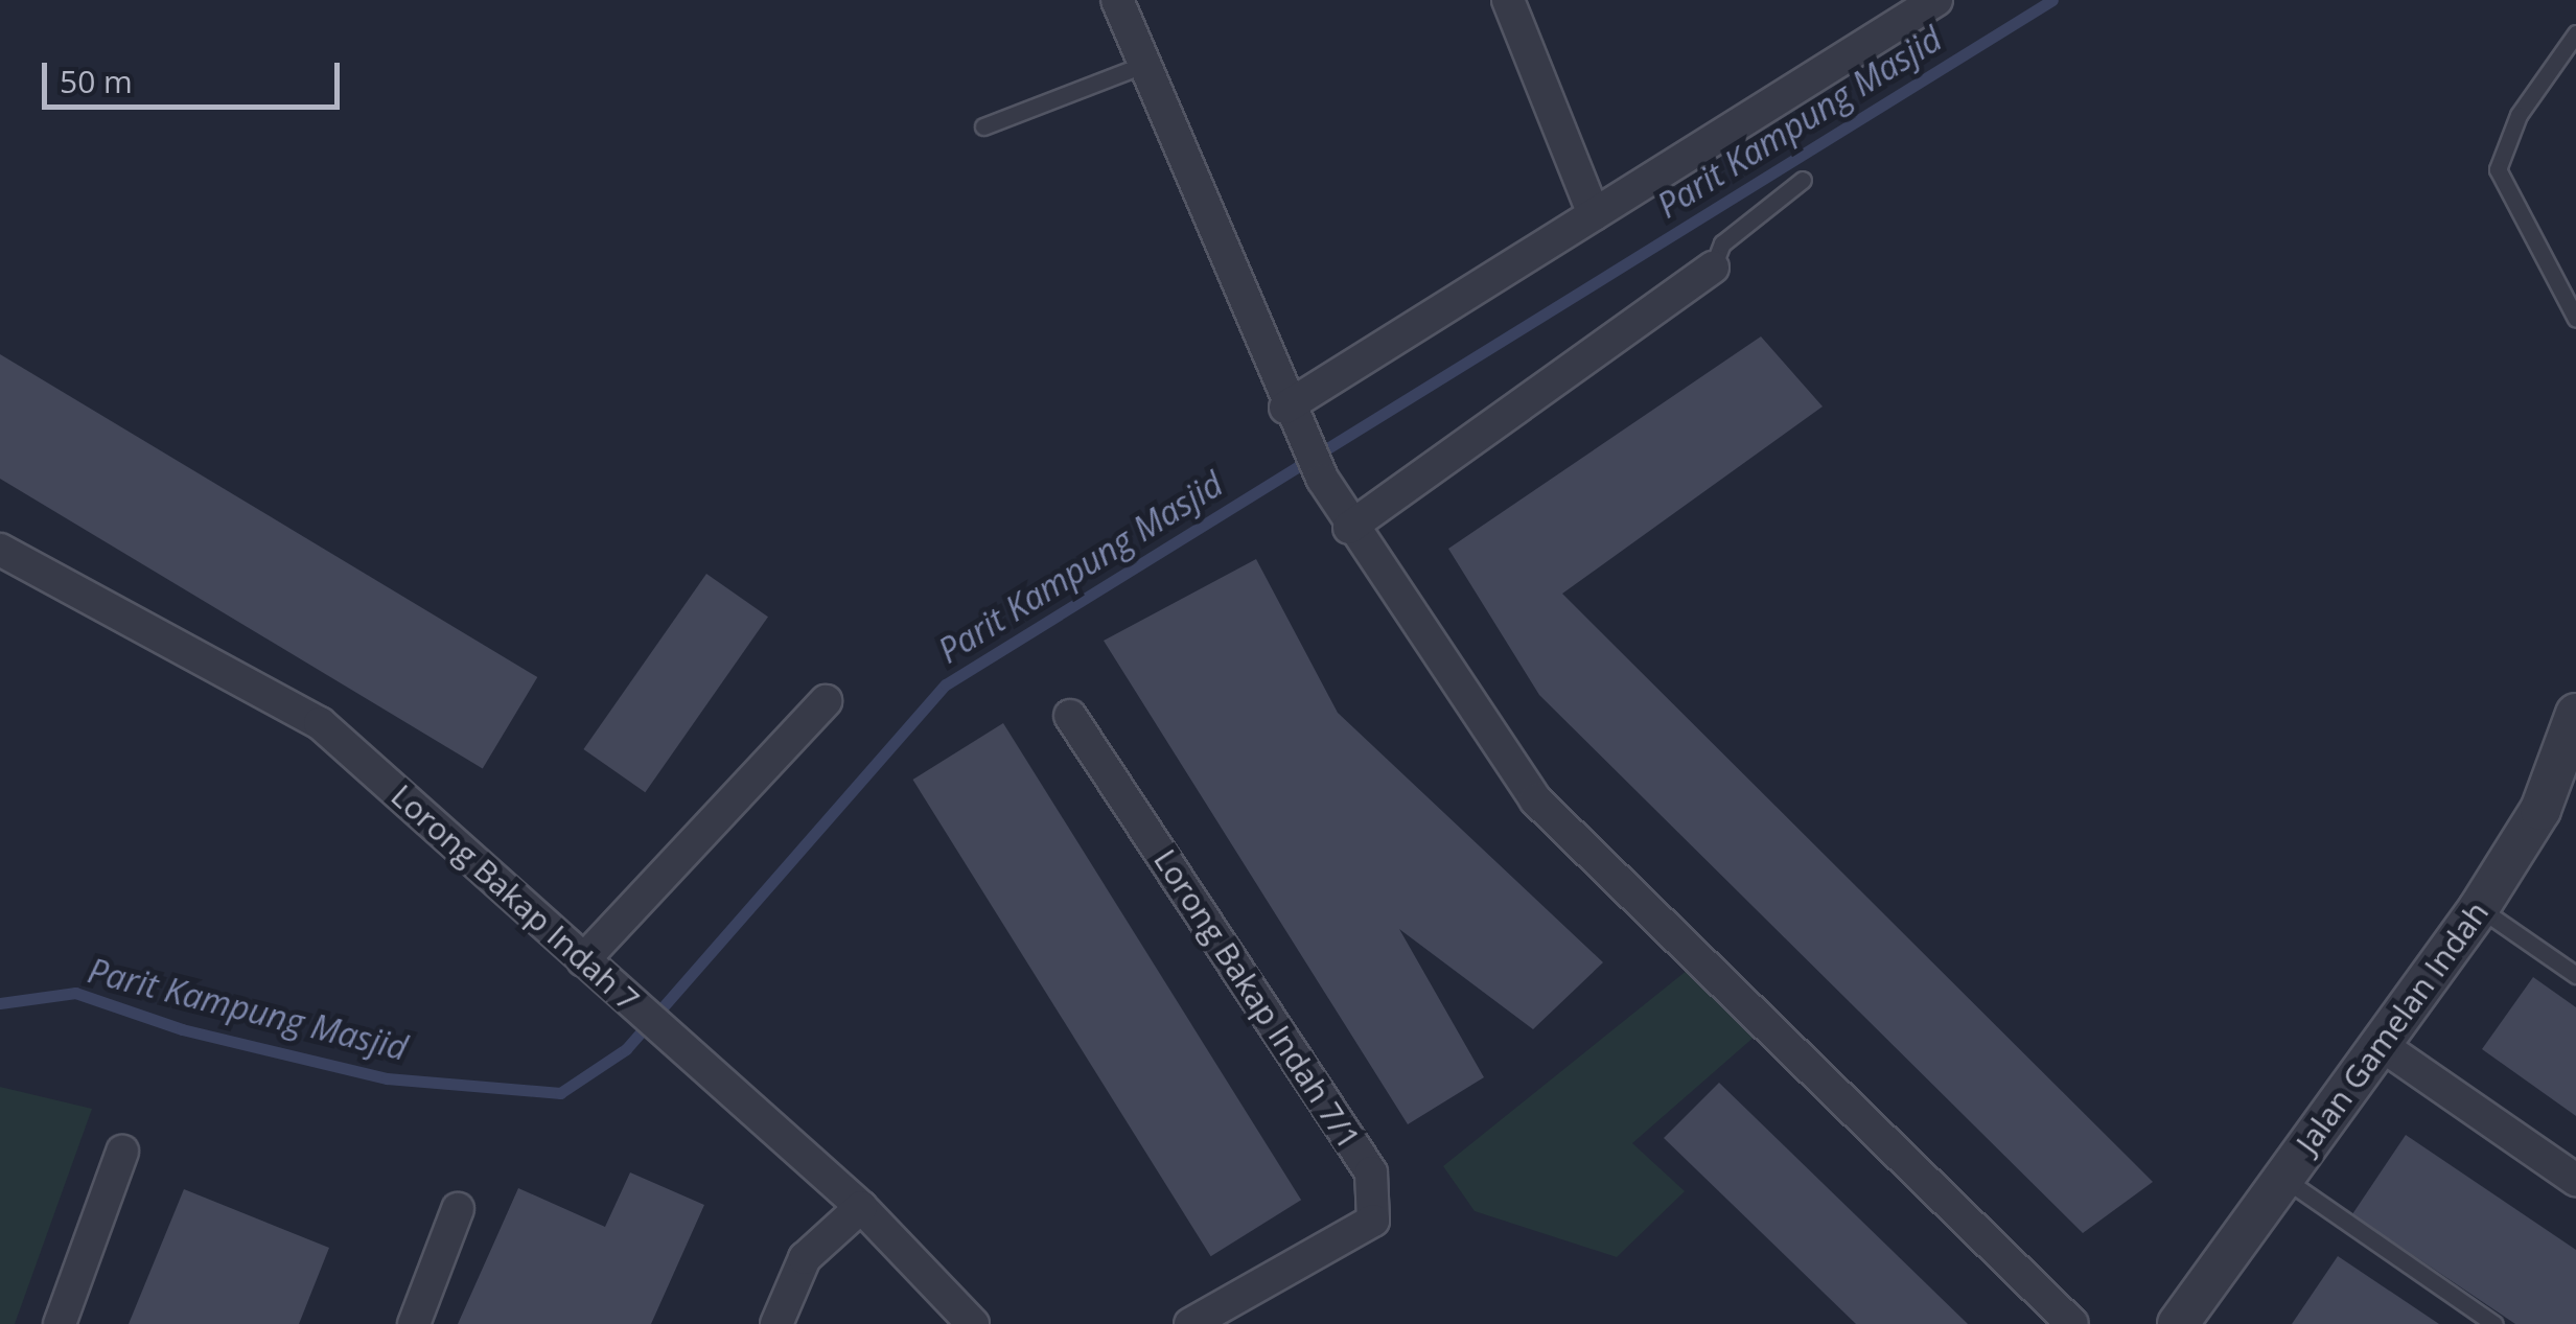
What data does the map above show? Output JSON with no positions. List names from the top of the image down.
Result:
{
  "streets": {
    "street": ["Lorong Bakap Indah 7", "Lorong Bakap Indah 7/1", "Jalan Gamelan Indah"]
  },
  "water": ["Parit Kampung Masjid"],
  "scale_bar": "50 m"
}
